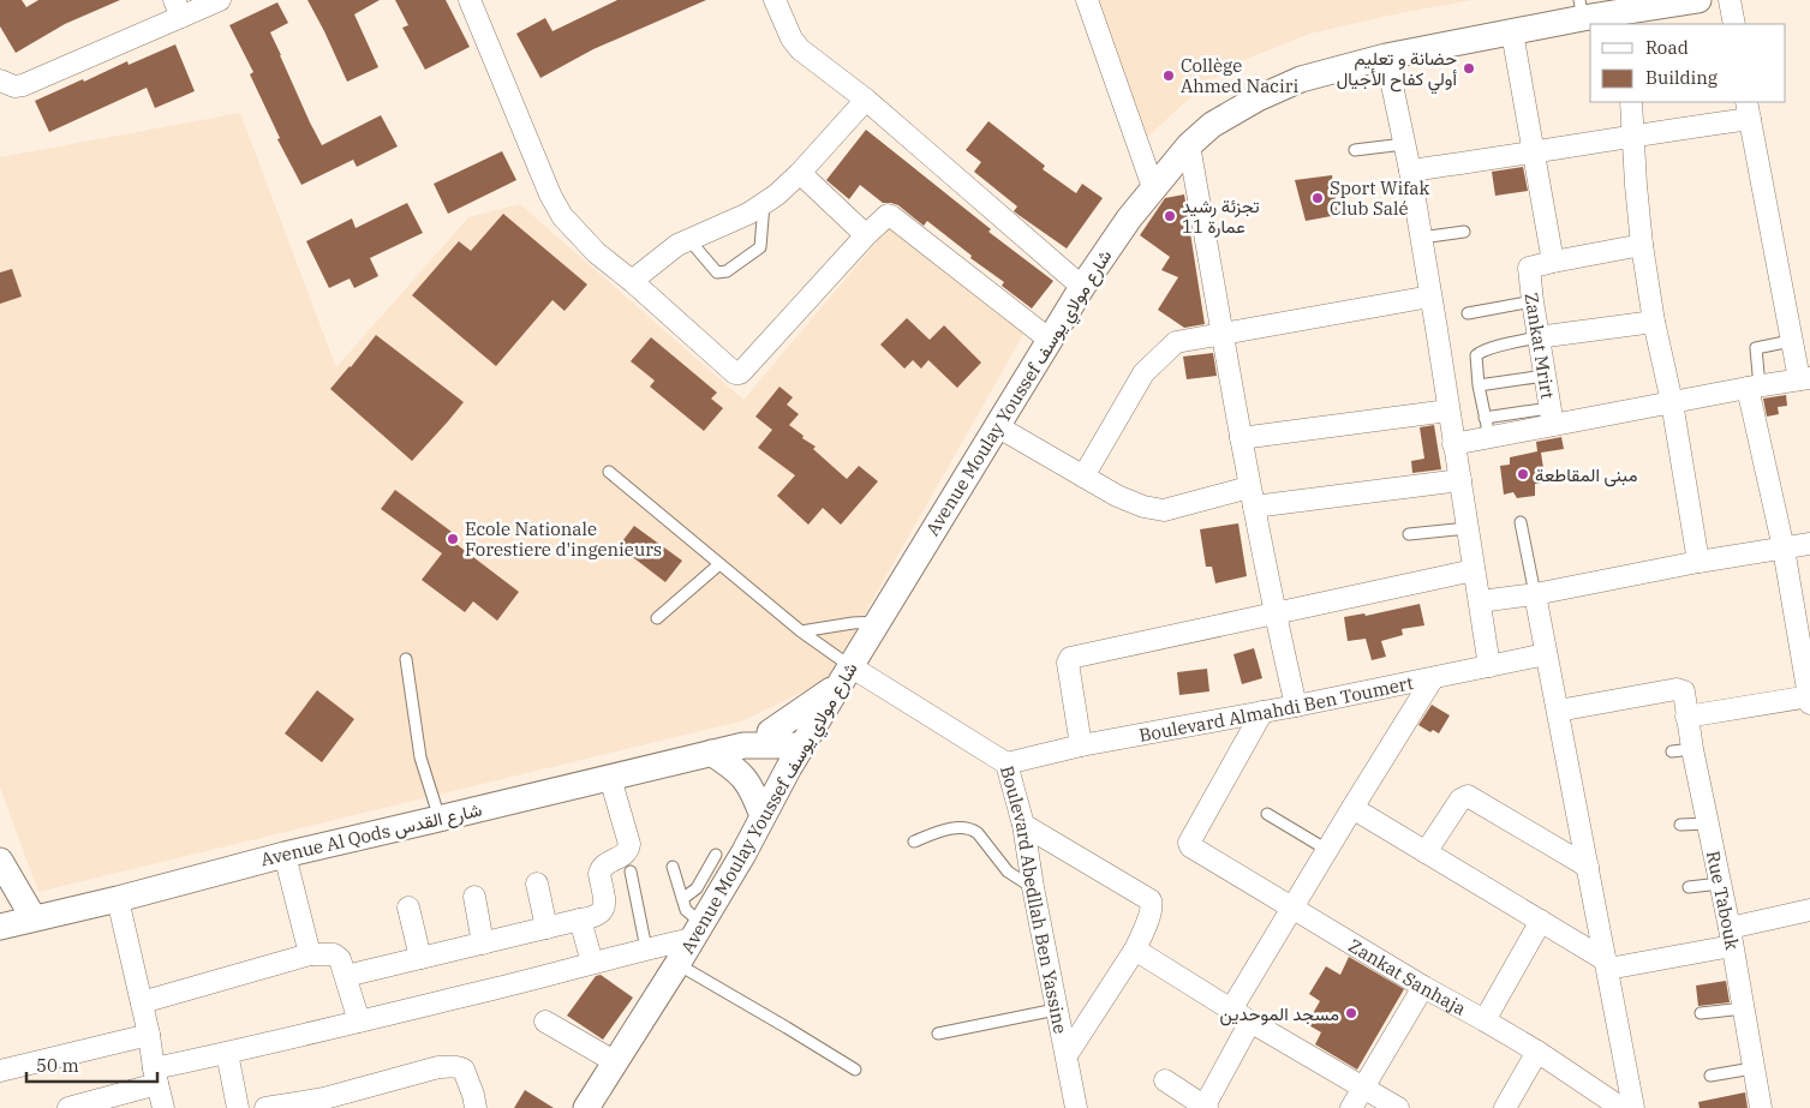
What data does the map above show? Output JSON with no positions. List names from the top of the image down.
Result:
{
  "streets": {
    "street": [
      "Zankat Mrirt",
      "Avenue Moulay Youssef شارع مولاي يوسف",
      "Boulevard Almahdi Ben Toumert",
      "Avenue Al Qods شارع القدس",
      "Boulevard Abedllah Ben Yassine",
      "Rue Tabouk",
      "Zankat Sanhaja"
    ]
  },
  "crossings": [
    ["Avenue Moulay Youssef شارع مولاي يوسف", "Avenue Al Qods شارع القدس"],
    ["Avenue Moulay Youssef شارع مولاي يوسف", "Boulevard Abedllah Ben Yassine"],
    ["Boulevard Almahdi Ben Toumert", "Boulevard Abedllah Ben Yassine"],
    ["Boulevard Almahdi Ben Toumert", "Zankat Sanhaja"]
  ],
  "places": [
    "حضانة و تعليم أولي كفاح الأجيال",
    "Collège Ahmed Naciri",
    "Sport Wifak Club Salé",
    "تجزئة رشيد عمارة 11",
    "مبنى المقاطعة",
    "Ecole Nationale Forestiere d'ingenieurs",
    "مسجد الموحدين"
  ],
  "legend": ["Road", "Building"],
  "scale_bar": "50 m"
}
